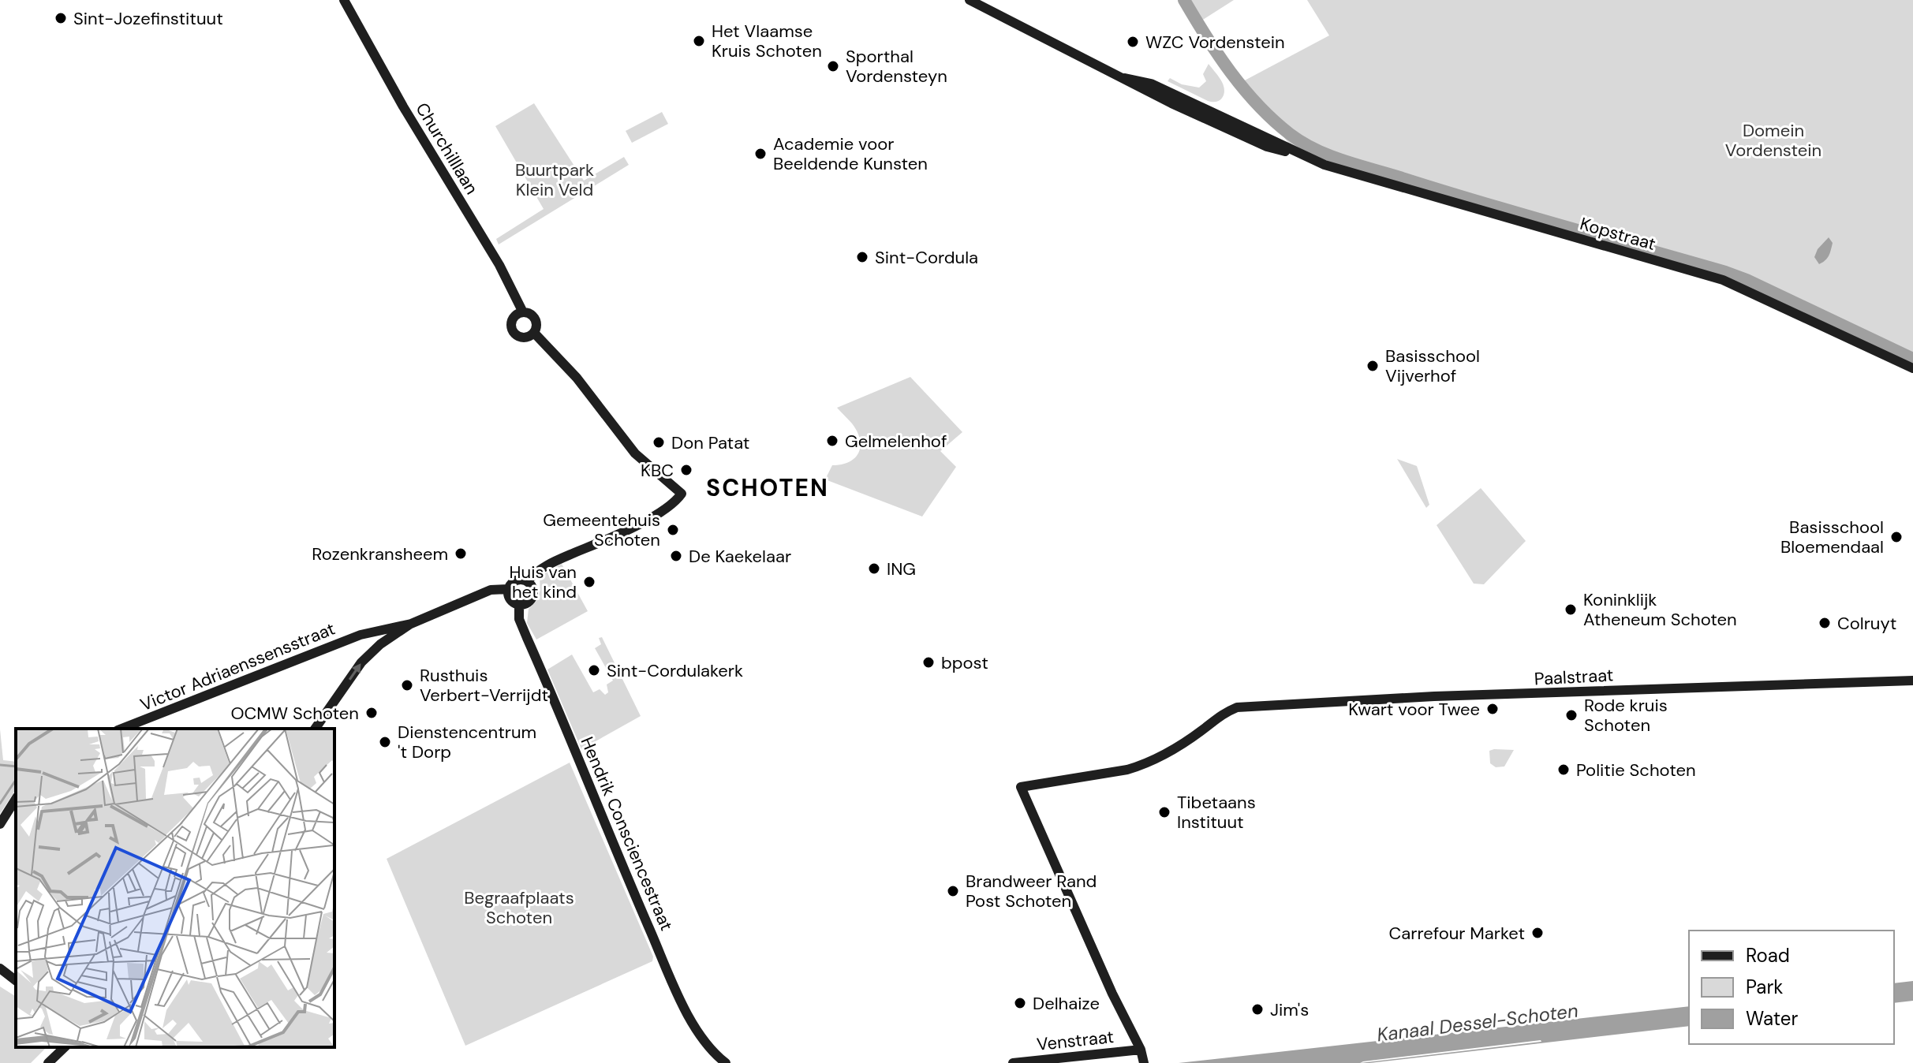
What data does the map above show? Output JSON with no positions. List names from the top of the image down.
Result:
{
  "streets": {
    "street": [
      "Churchilllaan",
      "Kopstraat",
      "Victor Adriaenssensstraat",
      "Paalstraat",
      "Hendrik Consciencestraat",
      "Venstraat"
    ]
  },
  "crossings": [
    ["Paalstraat", "Venstraat"]
  ],
  "districts": ["SCHOTEN"],
  "water": ["Kanaal Dessel-Schoten"],
  "parks": ["Domein Vordenstein", "Buurtpark Klein Veld", "Begraafplaats Schoten"],
  "places": [
    "Sint-Jozefinstituut",
    "Het Vlaamse Kruis Schoten",
    "WZC Vordenstein",
    "Sporthal Vordensteyn",
    "Academie voor Beeldende Kunsten",
    "Sint-Cordula",
    "Basisschool Vijverhof",
    "Gelmelenhof",
    "Don Patat",
    "KBC",
    "Gemeentehuis Schoten",
    "Basisschool Bloemendaal",
    "Rozenkransheem",
    "De Kaekelaar",
    "ING",
    "Huis van het kind",
    "Koninklijk Atheneum Schoten",
    "Colruyt",
    "bpost",
    "Sint-Cordulakerk",
    "Rusthuis Verbert-Verrijdt",
    "Kwart voor Twee",
    "OCMW Schoten",
    "Rode kruis Schoten",
    "Dienstencentrum 't Dorp",
    "Politie Schoten",
    "Tibetaans Instituut",
    "Brandweer Rand Post Schoten",
    "Carrefour Market",
    "Delhaize",
    "Jim's"
  ],
  "legend": ["Road", "Park", "Water"]
}
